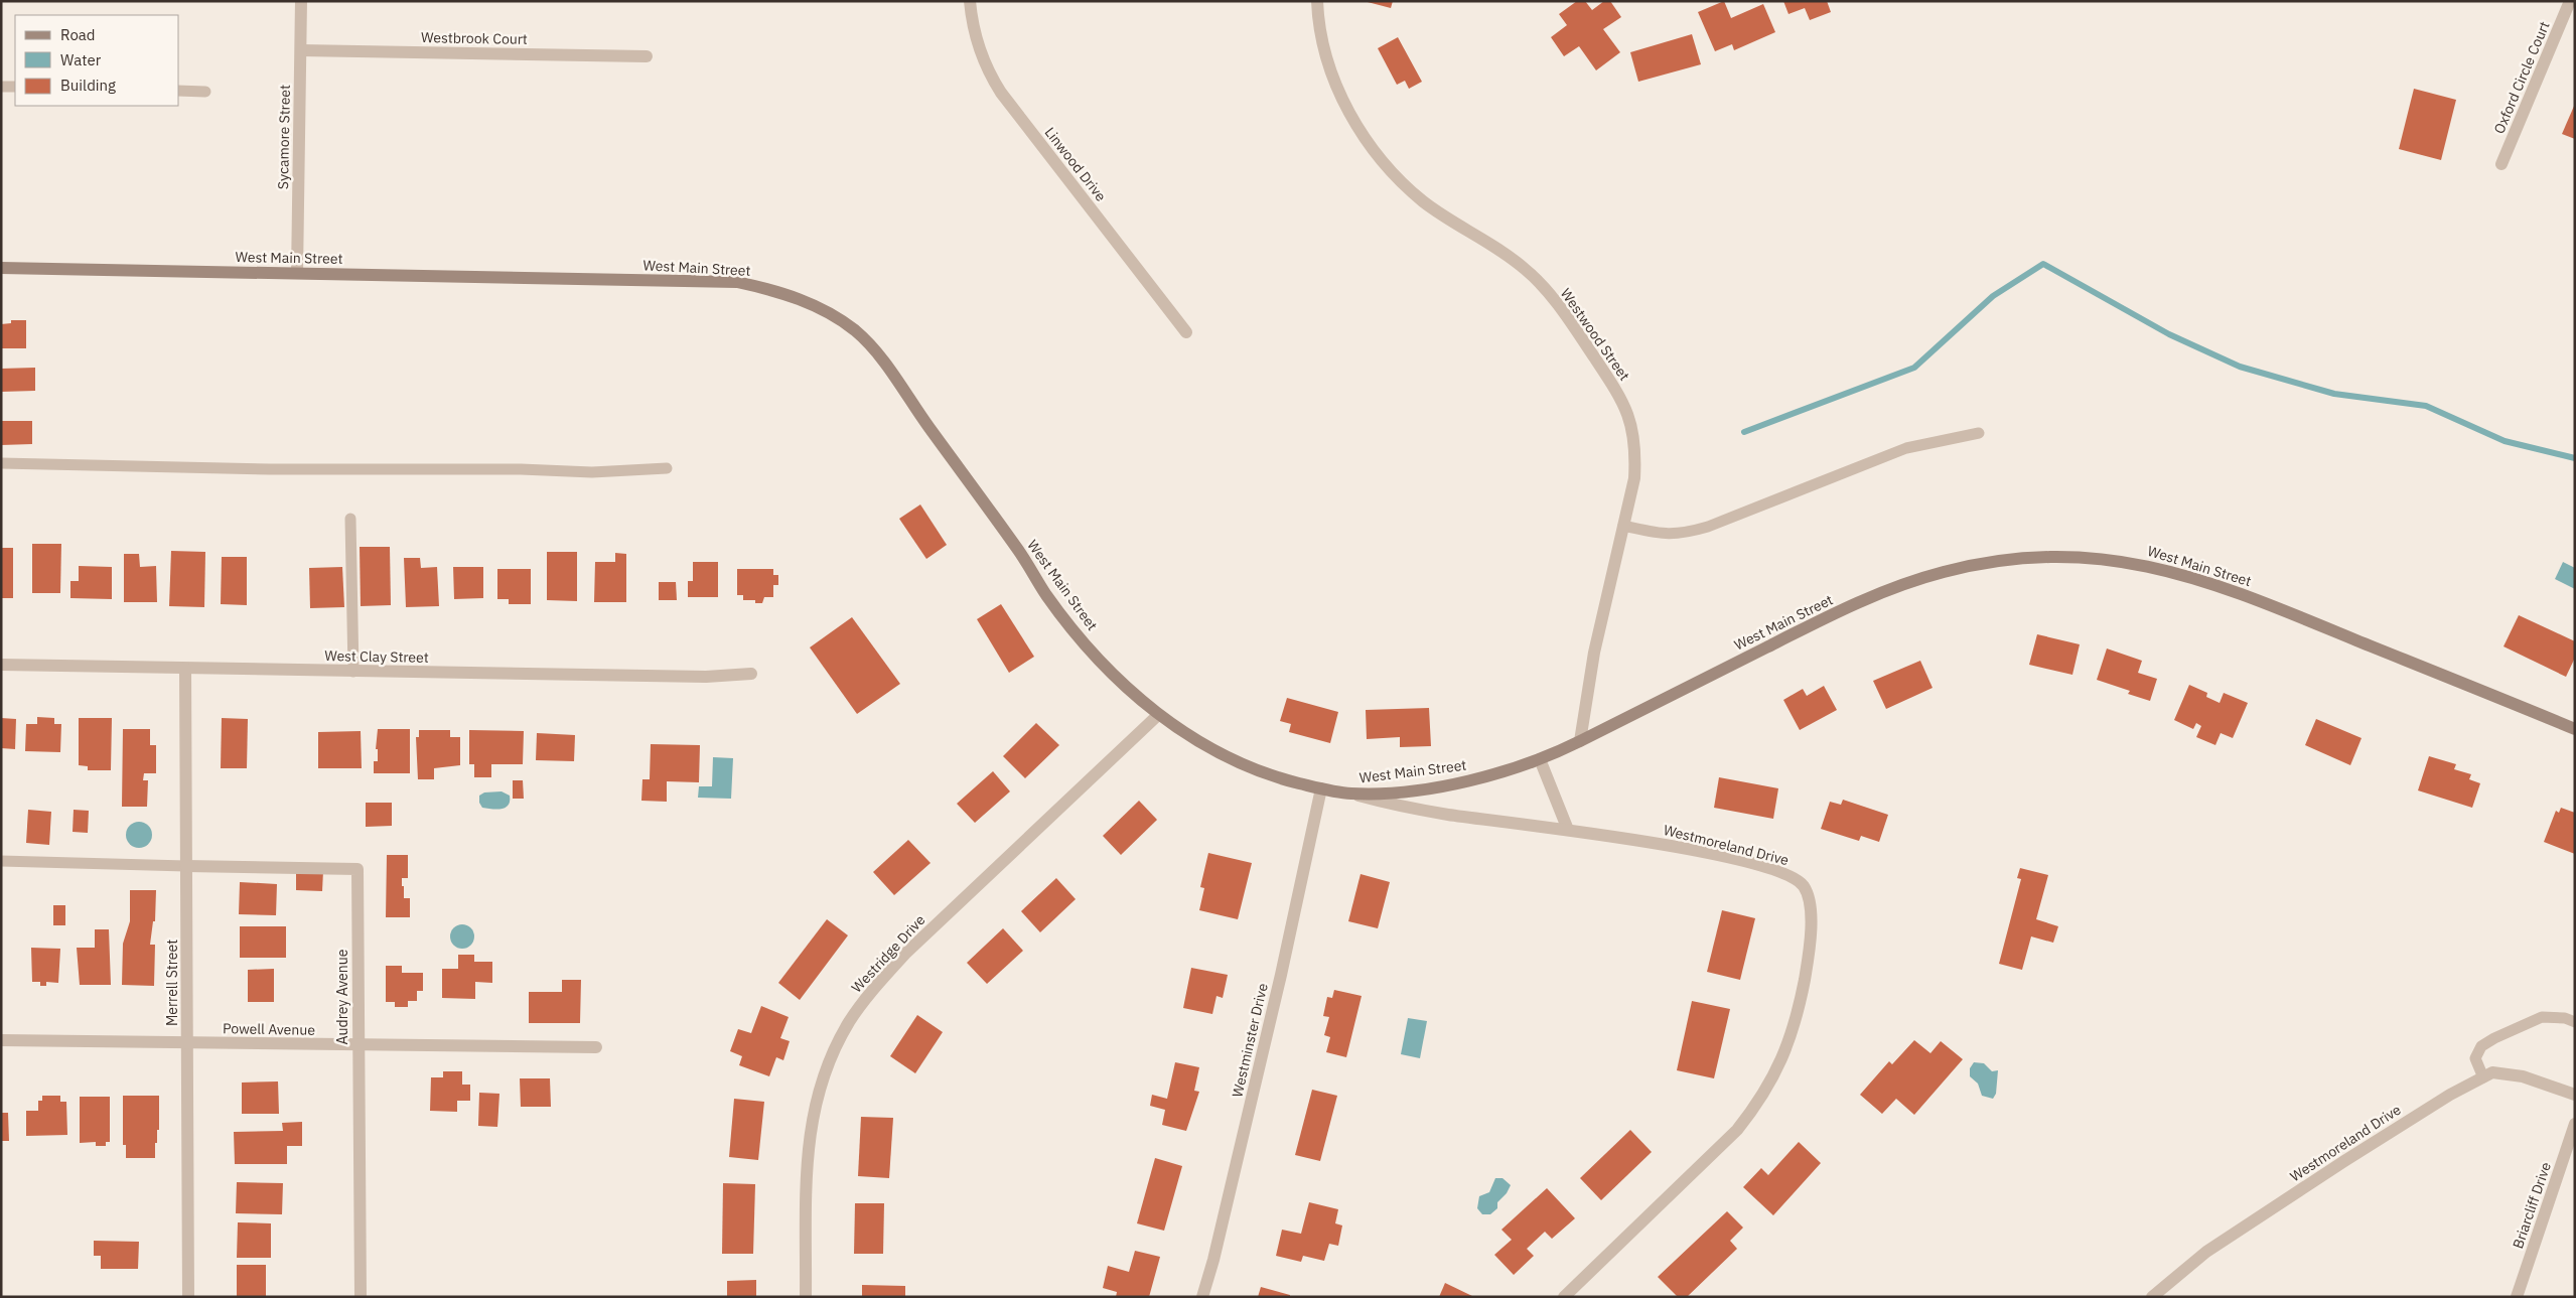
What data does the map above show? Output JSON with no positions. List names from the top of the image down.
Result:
{
  "streets": {
    "main road": ["West Main Street"],
    "street": [
      "Westbrook Court",
      "Oxford Circle Court",
      "Sycamore Street",
      "Linwood Drive",
      "Westwood Street",
      "West Clay Street",
      "Westmoreland Drive",
      "Westridge Drive",
      "Merrell Street",
      "Audrey Avenue",
      "Powell Avenue",
      "Westminster Drive",
      "Briarcliff Drive"
    ]
  },
  "crossings": [
    ["Westbrook Court", "Sycamore Street"],
    ["Sycamore Street", "West Main Street"],
    ["West Main Street", "Westwood Street"],
    ["West Main Street", "Westmoreland Drive"],
    ["West Main Street", "Westridge Drive"],
    ["West Main Street", "Westminster Drive"],
    ["West Clay Street", "Merrell Street"],
    ["Merrell Street", "Audrey Avenue"],
    ["Merrell Street", "Powell Avenue"],
    ["Audrey Avenue", "Powell Avenue"]
  ],
  "legend": ["Road", "Water", "Building"]
}
